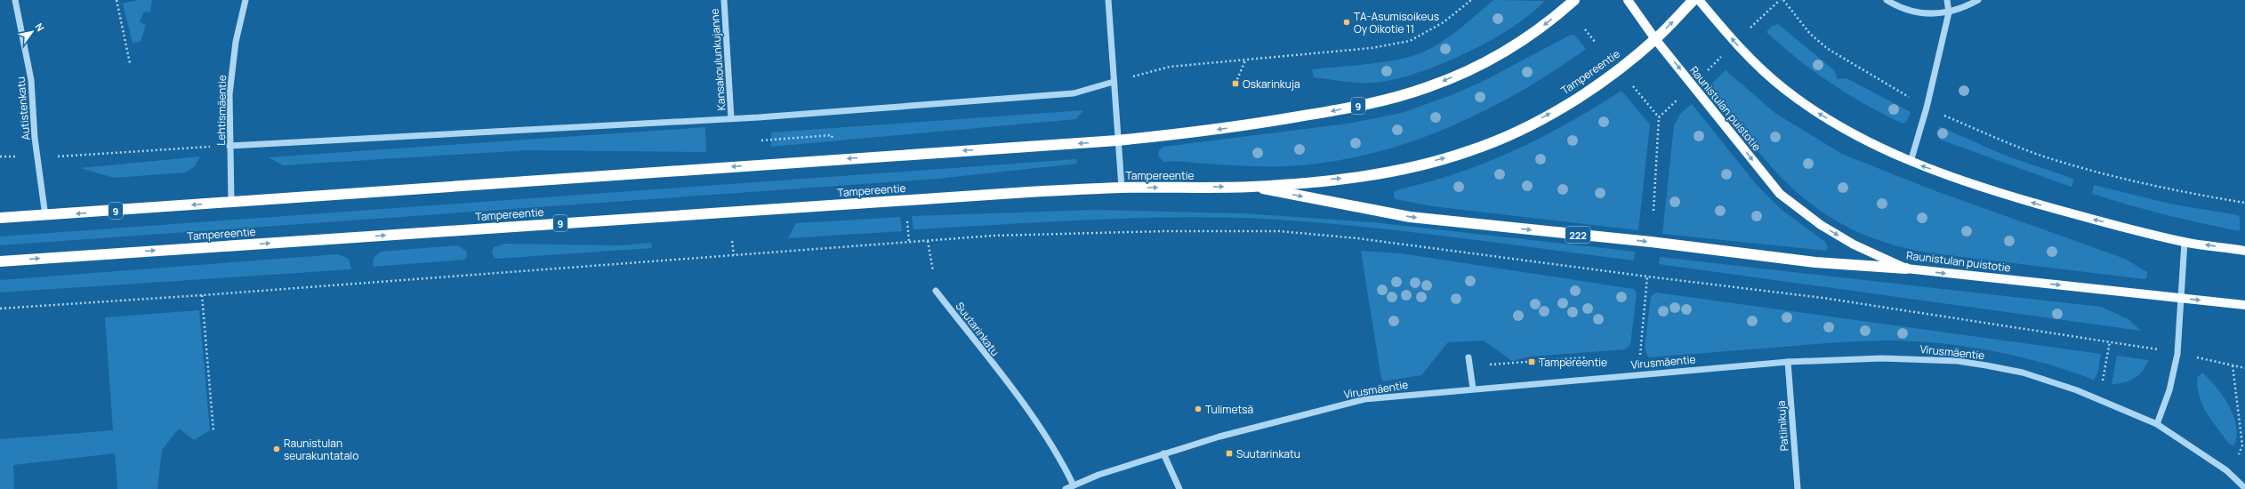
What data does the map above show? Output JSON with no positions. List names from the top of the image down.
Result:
{
  "streets": {
    "highway": ["Tampereentie", "9", "222"],
    "main road": ["Raunistulan puistotie"],
    "street": [
      "Kansakoulunkujanne",
      "Autistenkatu",
      "Lehtismäentie",
      "Suutarinkatu",
      "Virusmäentie",
      "Patiinikuja"
    ]
  },
  "crossings": [
    ["Tampereentie", "Raunistulan puistotie"],
    ["Tampereentie", "222"],
    ["9", "Autistenkatu"],
    ["9", "Lehtismäentie"],
    ["Raunistulan puistotie", "222"],
    ["Suutarinkatu", "Virusmäentie"],
    ["Virusmäentie", "Patiinikuja"]
  ],
  "places": {
    "other": ["TA-Asumisoikeus Oy Oikotie 11", "Tulimetsä", "Raunistulan seurakuntatalo"],
    "transit": ["Oskarinkuja", "Tampereentie", "Suutarinkatu"]
  },
  "north": "top right"
}
